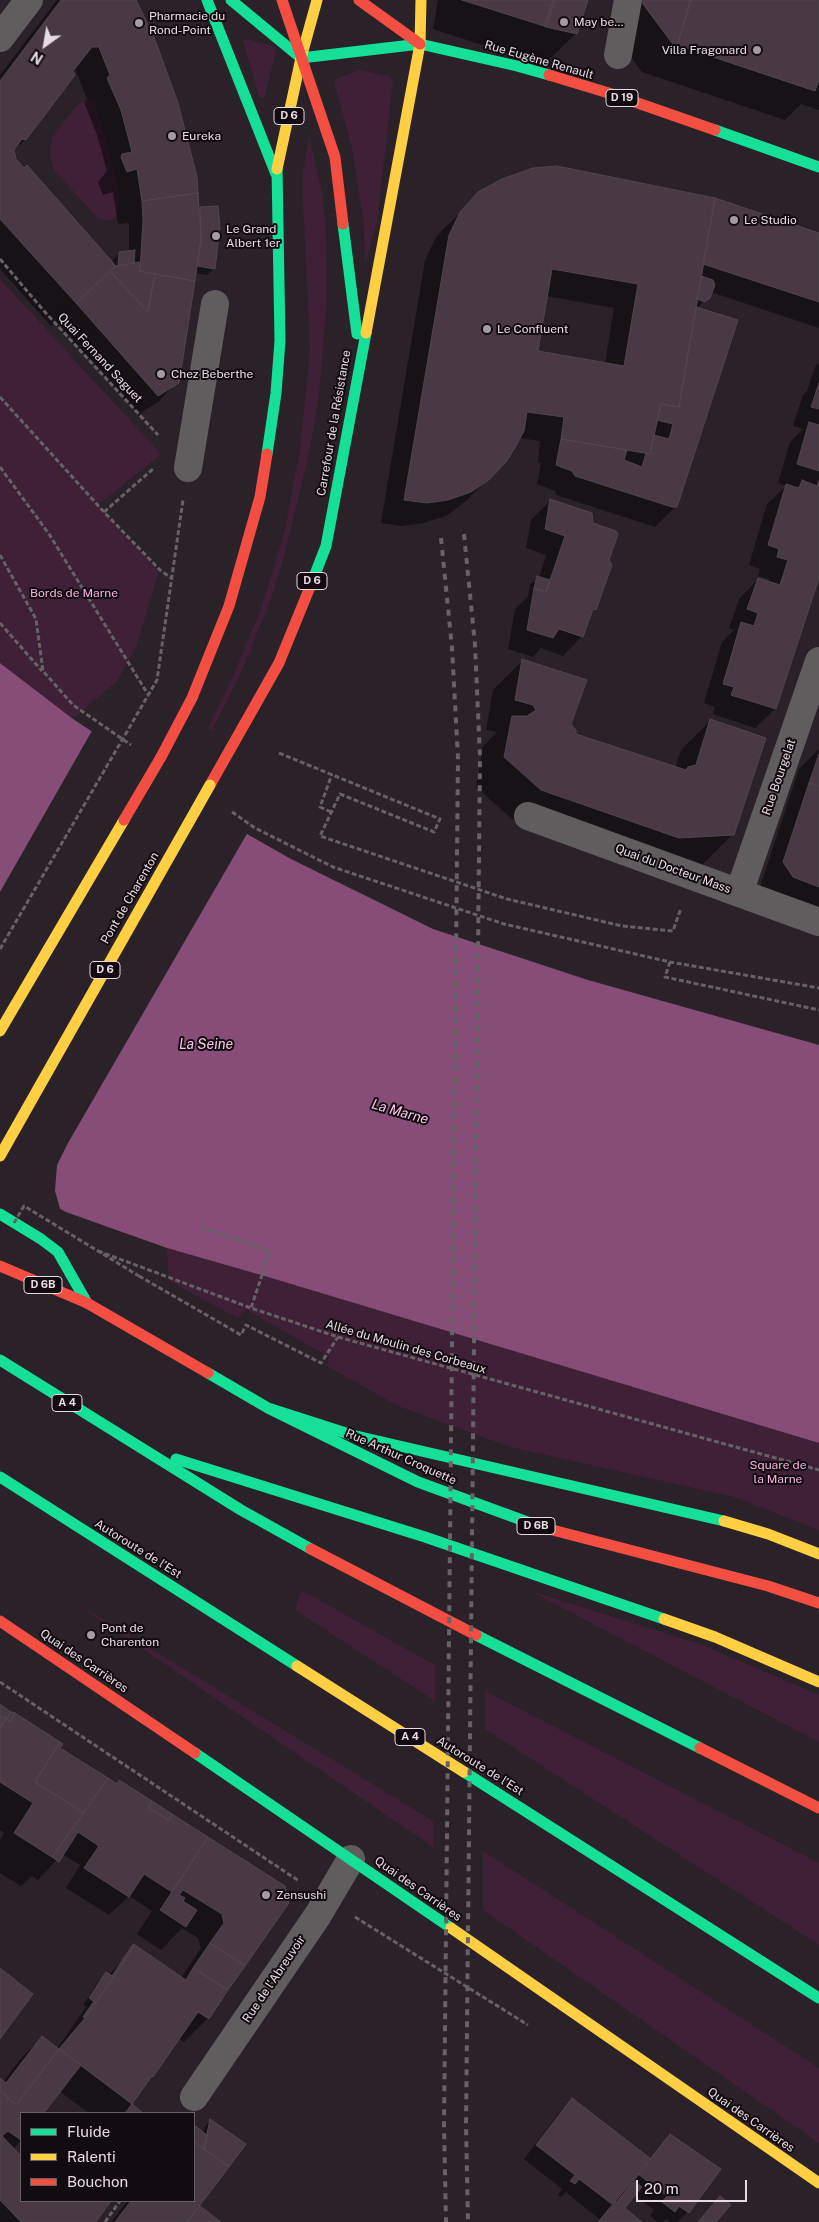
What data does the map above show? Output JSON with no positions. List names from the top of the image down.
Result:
{
  "streets": {
    "main road": [
      "Rue Eugène Renault",
      "D 19",
      "D 6",
      "Carrefour de la Résistance",
      "Pont de Charenton",
      "D 6B",
      "A 4",
      "Rue Arthur Croquette",
      "Autoroute de l’Est",
      "Quai des Carrières"
    ],
    "street": ["Rue Bourgelat", "Quai du Docteur Mass", "Rue de l'Abreuvoir"],
    "path": ["Quai Fernand Saguet", "Allée du Moulin des Corbeaux"]
  },
  "crossings": [
    ["Rue Eugène Renault", "D 19"],
    ["Rue Eugène Renault", "D 6"],
    ["Rue Eugène Renault", "Carrefour de la Résistance"],
    ["D 19", "D 6"],
    ["D 19", "Carrefour de la Résistance"],
    ["D 6", "Carrefour de la Résistance"],
    ["Carrefour de la Résistance", "Pont de Charenton"],
    ["Rue Bourgelat", "Quai du Docteur Mass"],
    ["Quai des Carrières", "Rue de l'Abreuvoir"]
  ],
  "water": ["La Seine", "La Marne"],
  "parks": ["Bords de Marne", "Square de la Marne"],
  "places": [
    "May be…",
    "Pharmacie du Rond-Point",
    "Villa Fragonard",
    "Eureka",
    "Le Studio",
    "Le Grand Albert 1er",
    "Le Confluent",
    "Chez Beberthe",
    "Pont de Charenton",
    "Zensushi"
  ],
  "legend": ["Fluide", "Ralenti", "Bouchon"],
  "scale_bar": "20 m",
  "north": "bottom left"
}
